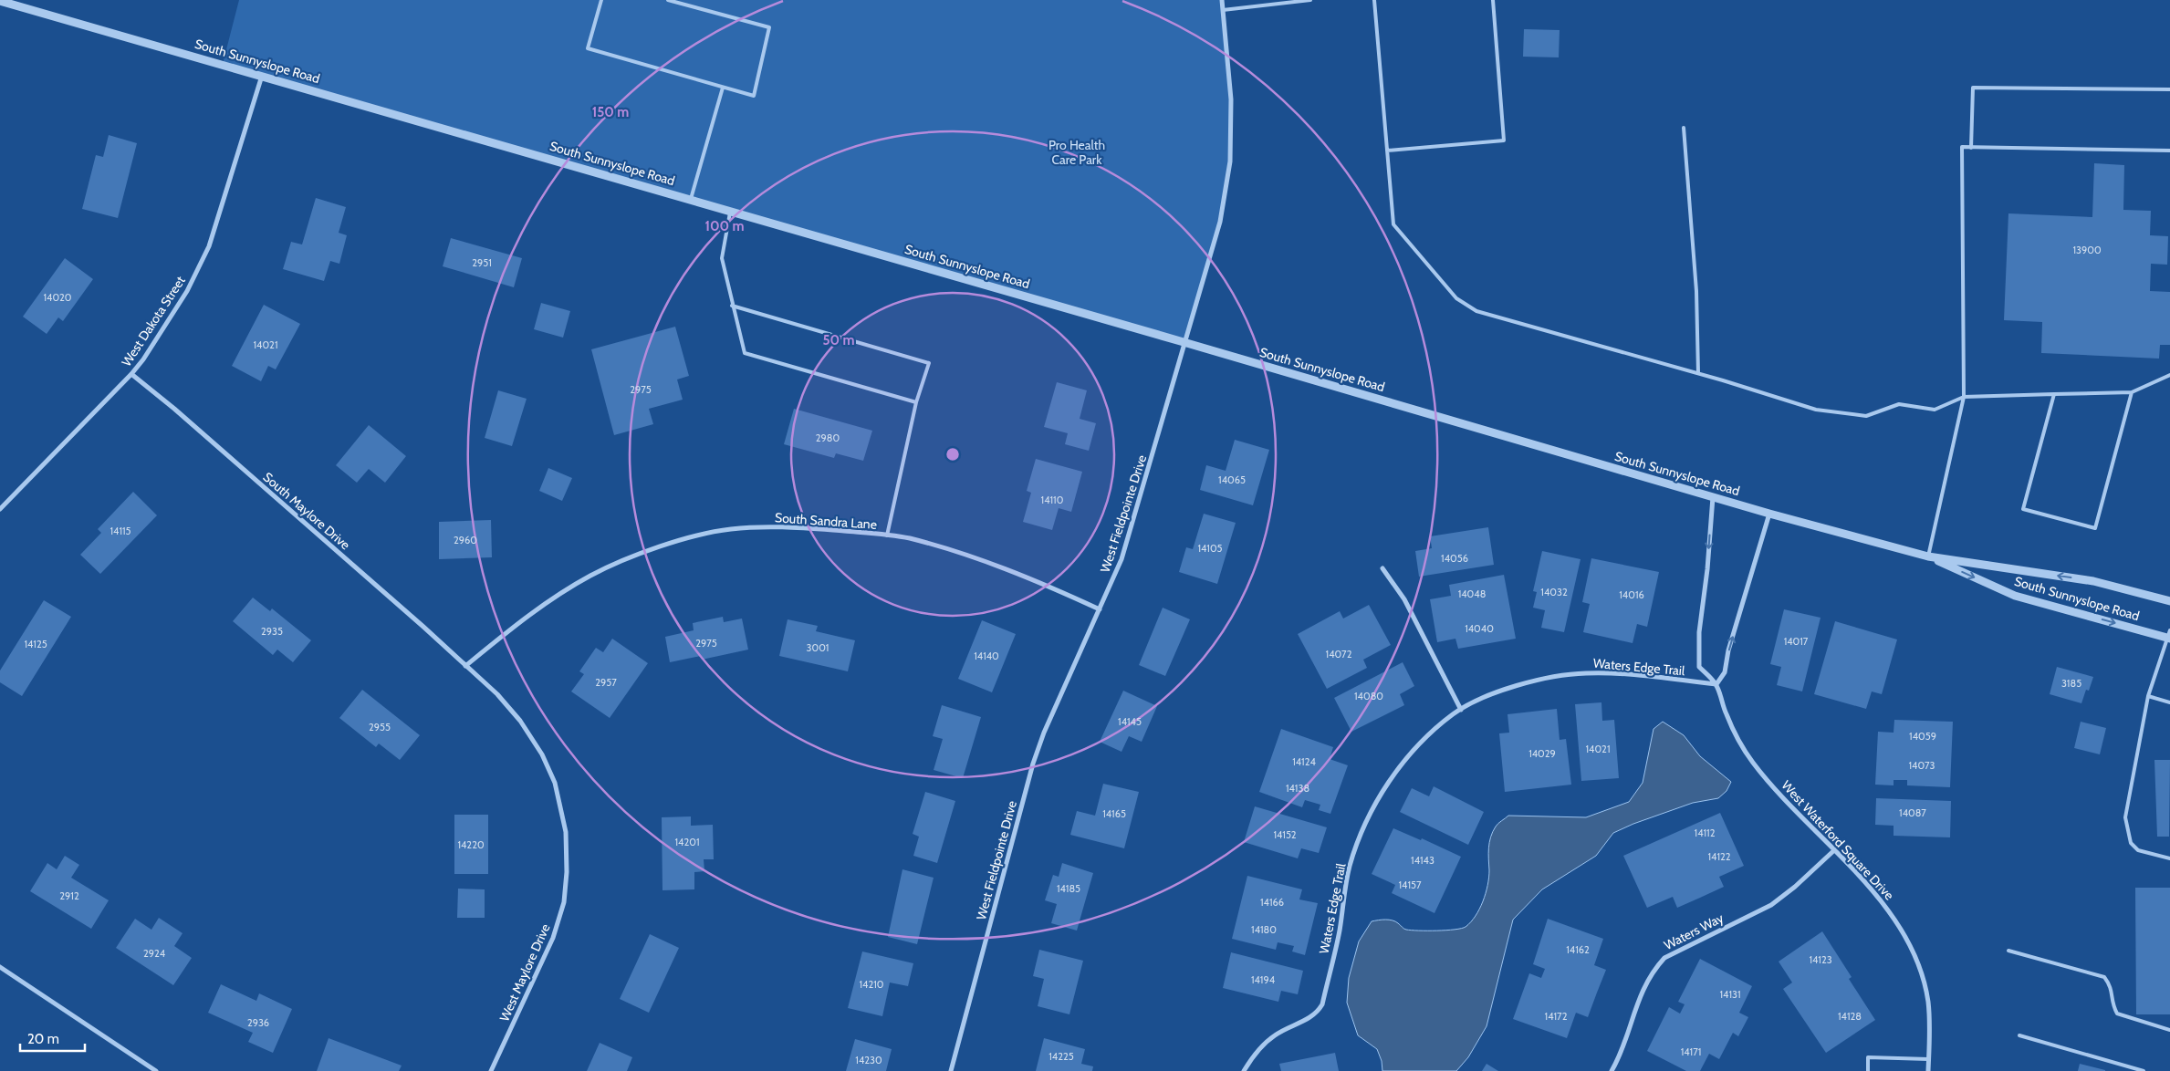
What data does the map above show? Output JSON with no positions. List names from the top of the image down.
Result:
{
  "streets": {
    "street": [
      "South Sunnyslope Road",
      "West Dakota Street",
      "South Maylore Drive",
      "West Fieldpointe Drive",
      "South Sandra Lane",
      "Waters Edge Trail",
      "West Waterford Square Drive",
      "Waters Way",
      "West Maylore Drive"
    ]
  },
  "crossings": [
    ["South Sunnyslope Road", "West Dakota Street"],
    ["South Sunnyslope Road", "West Fieldpointe Drive"],
    ["South Sunnyslope Road", "West Waterford Square Drive"],
    ["West Dakota Street", "South Maylore Drive"],
    ["South Maylore Drive", "South Sandra Lane"],
    ["South Maylore Drive", "West Maylore Drive"],
    ["West Fieldpointe Drive", "South Sandra Lane"],
    ["South Sandra Lane", "West Maylore Drive"],
    ["Waters Edge Trail", "West Waterford Square Drive"],
    ["West Waterford Square Drive", "Waters Way"]
  ],
  "parks": ["Pro Health Care Park"],
  "house_numbers": [
    "13900",
    "2951",
    "14020",
    "14021",
    "2975",
    "2980",
    "14065",
    "14110",
    "14115",
    "2960",
    "14105",
    "14056",
    "14032",
    "14048",
    "14016",
    "14040",
    "2935",
    "14017",
    "2975",
    "14125",
    "3001",
    "14072",
    "14140",
    "2957",
    "3185",
    "14080",
    "14145",
    "2955",
    "14059",
    "14021",
    "14029",
    "14124",
    "14073",
    "14138",
    "14087",
    "14165",
    "14112",
    "14152",
    "14201",
    "14220",
    "14122",
    "14143",
    "14157",
    "14185",
    "2912",
    "14166",
    "14180",
    "14162",
    "2924",
    "14123",
    "14194",
    "14210",
    "14131",
    "14172",
    "14128",
    "2936",
    "14171",
    "14225",
    "14230"
  ],
  "scale_bar": "20 m",
  "rings": ["150 m", "100 m", "50 m"]
}
